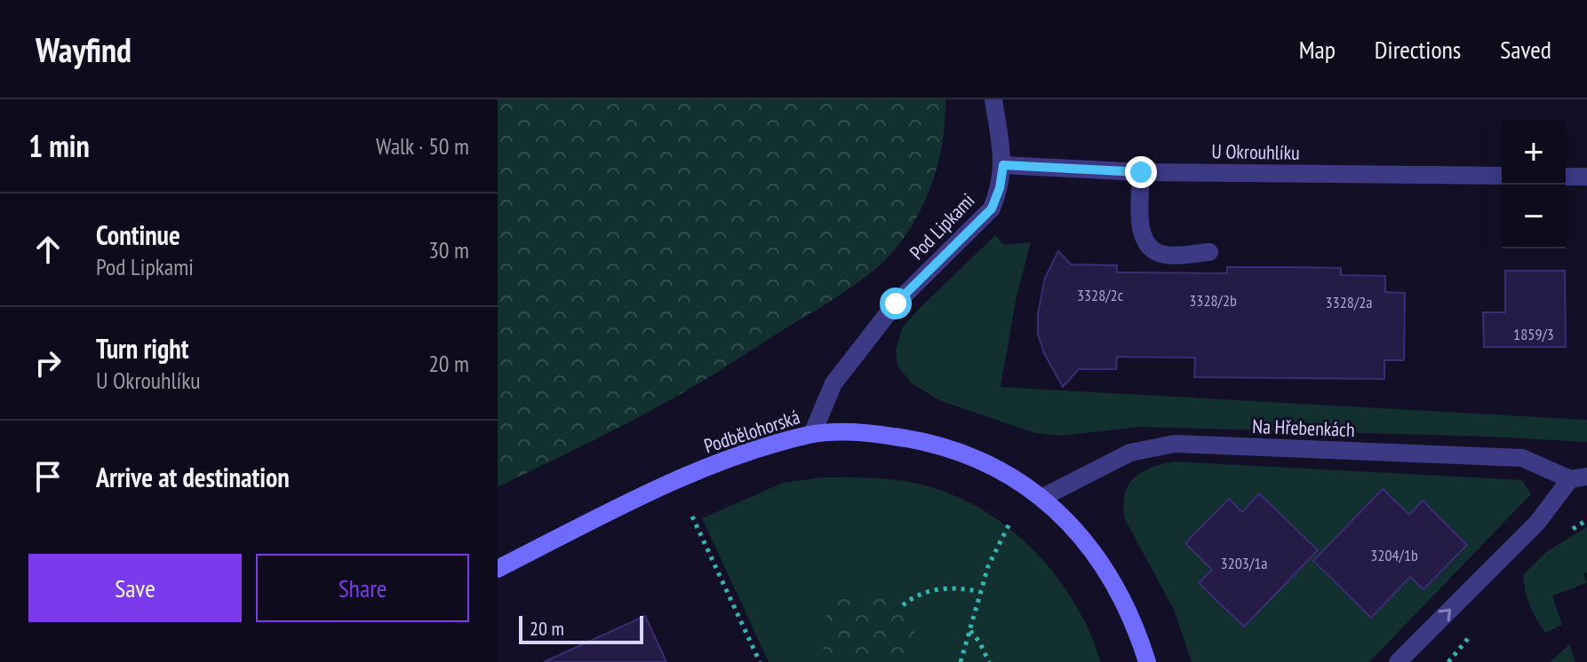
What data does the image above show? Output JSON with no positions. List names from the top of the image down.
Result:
{
  "streets": {
    "main road": ["Podbělohorská"],
    "street": ["U Okrouhlíku", "Pod Lipkami", "Na Hřebenkách"]
  },
  "crossings": [
    ["U Okrouhlíku", "Pod Lipkami"],
    ["Pod Lipkami", "Podbělohorská"],
    ["Na Hřebenkách", "Podbělohorská"]
  ],
  "house_numbers": [
    "3328/2c",
    "3328/2b",
    "3328/2a",
    "1859/3",
    "3204/1b",
    "3203/1a"
  ],
  "scale_bar": "20 m",
  "page": {
    "header": "Wayfind",
    "nav": ["Map", "Directions", "Saved"],
    "heading": ["1 min", "Walk · 50 m"],
    "map_buttons": ["+", "−"],
    "list": [
      ["Continue", "Pod Lipkami", "30 m"],
      ["Turn right", "U Okrouhlíku", "20 m"],
      "Arrive at destination"
    ],
    "buttons": ["Save", "Share"],
    "scale": "20 m"
  }
}
